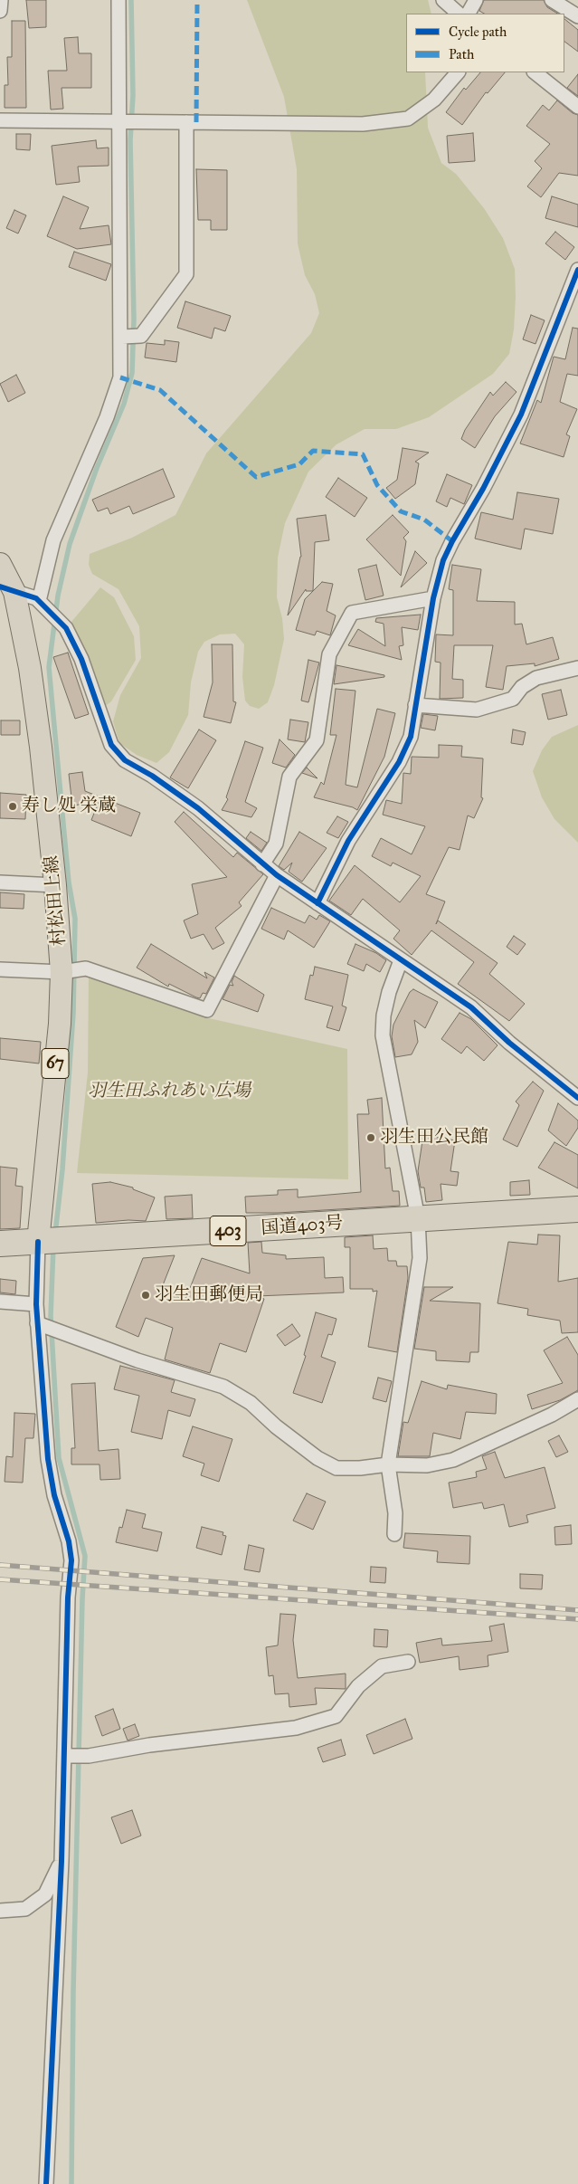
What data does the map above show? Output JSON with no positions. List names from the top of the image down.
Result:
{
  "streets": {
    "highway": ["国道403号", "403"],
    "main road": ["村松田上線", "67"]
  },
  "crossings": [
    ["村松田上線", "国道403号"]
  ],
  "parks": ["羽生田ふれあい広場"],
  "places": ["寿し処 栄蔵", "羽生田公民館", "羽生田郵便局"],
  "legend": ["Cycle path", "Path"]
}
